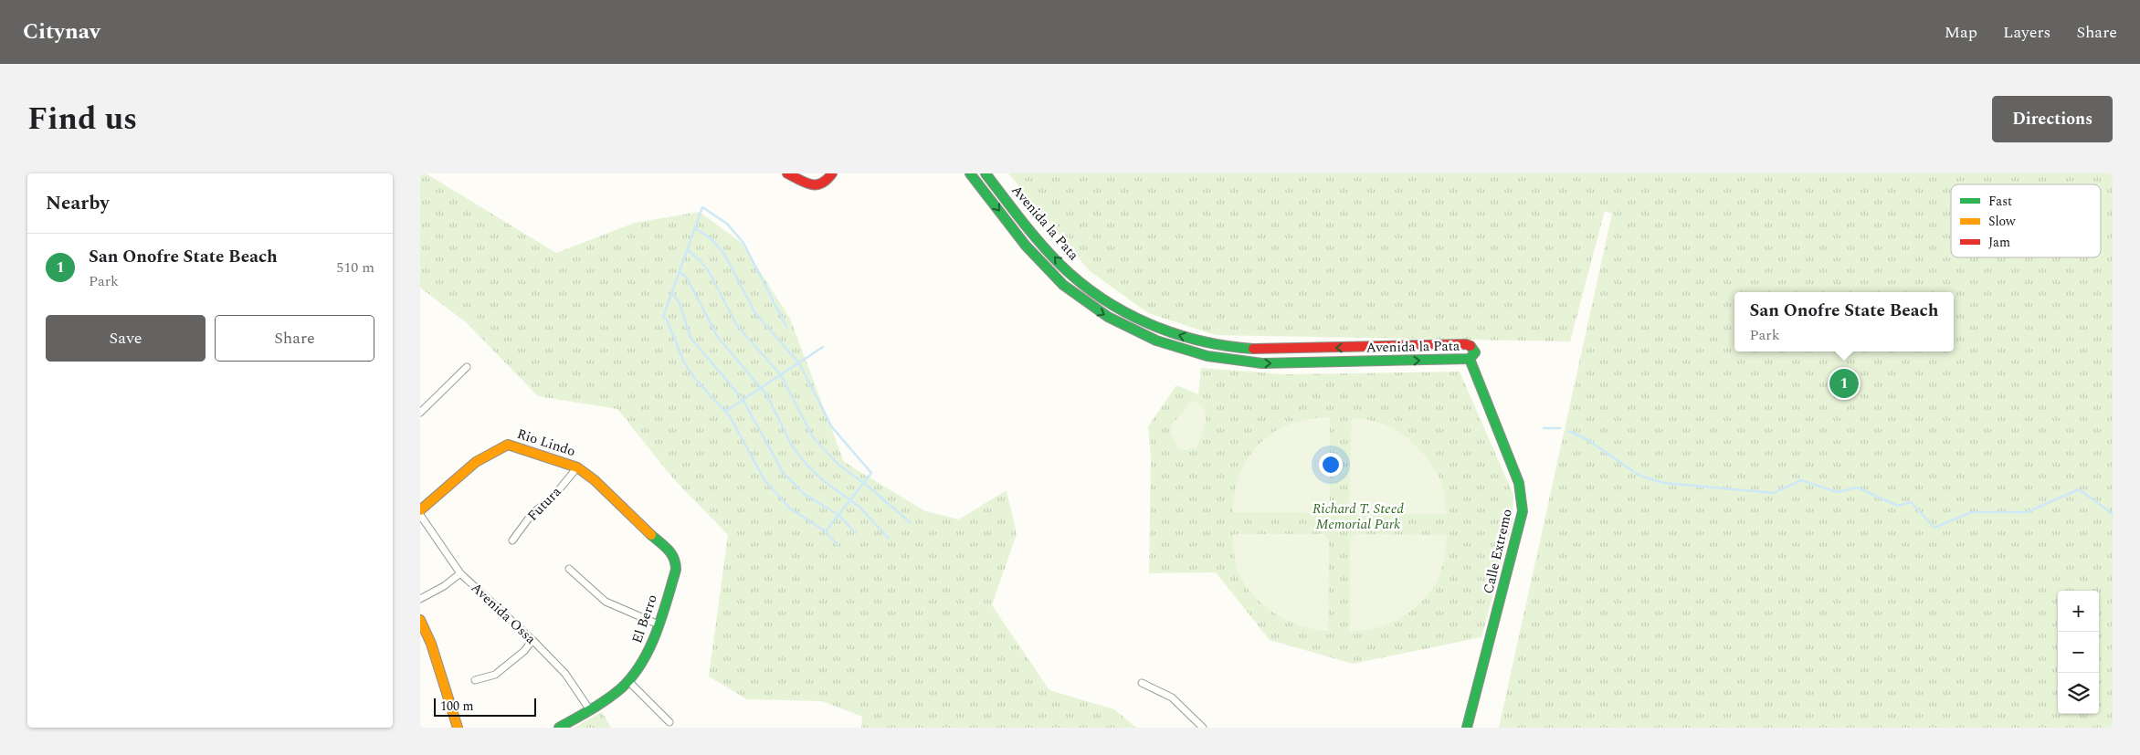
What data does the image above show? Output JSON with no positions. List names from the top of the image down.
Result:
{
  "streets": {
    "main road": [
      "Avenida la Pata",
      "Rio Lindo",
      "Calle Extremo",
      "El Berro"
    ],
    "street": ["Futura", "Avenida Ossa"]
  },
  "crossings": [
    ["Avenida la Pata", "Calle Extremo"],
    ["Rio Lindo", "Futura"],
    ["Rio Lindo", "El Berro"],
    ["Avenida Ossa", "El Berro"]
  ],
  "parks": ["Richard T. Steed Memorial Park"],
  "legend": ["Fast", "Slow", "Jam"],
  "scale_bar": "100 m",
  "page": {
    "header": "Citynav",
    "nav": ["Map", "Layers", "Share"],
    "title": "Find us",
    "buttons": [
      "Directions",
      ["Save", "Share"]
    ],
    "heading": "Nearby",
    "list": [
      {
        "mark": "1",
        "name": "San Onofre State Beach",
        "note": "Park",
        "value": "510 m"
      }
    ],
    "popup": ["San Onofre State Beach", "Park"],
    "pins": "1",
    "map_buttons": ["+", "−"],
    "scale": "100 m"
  }
}
